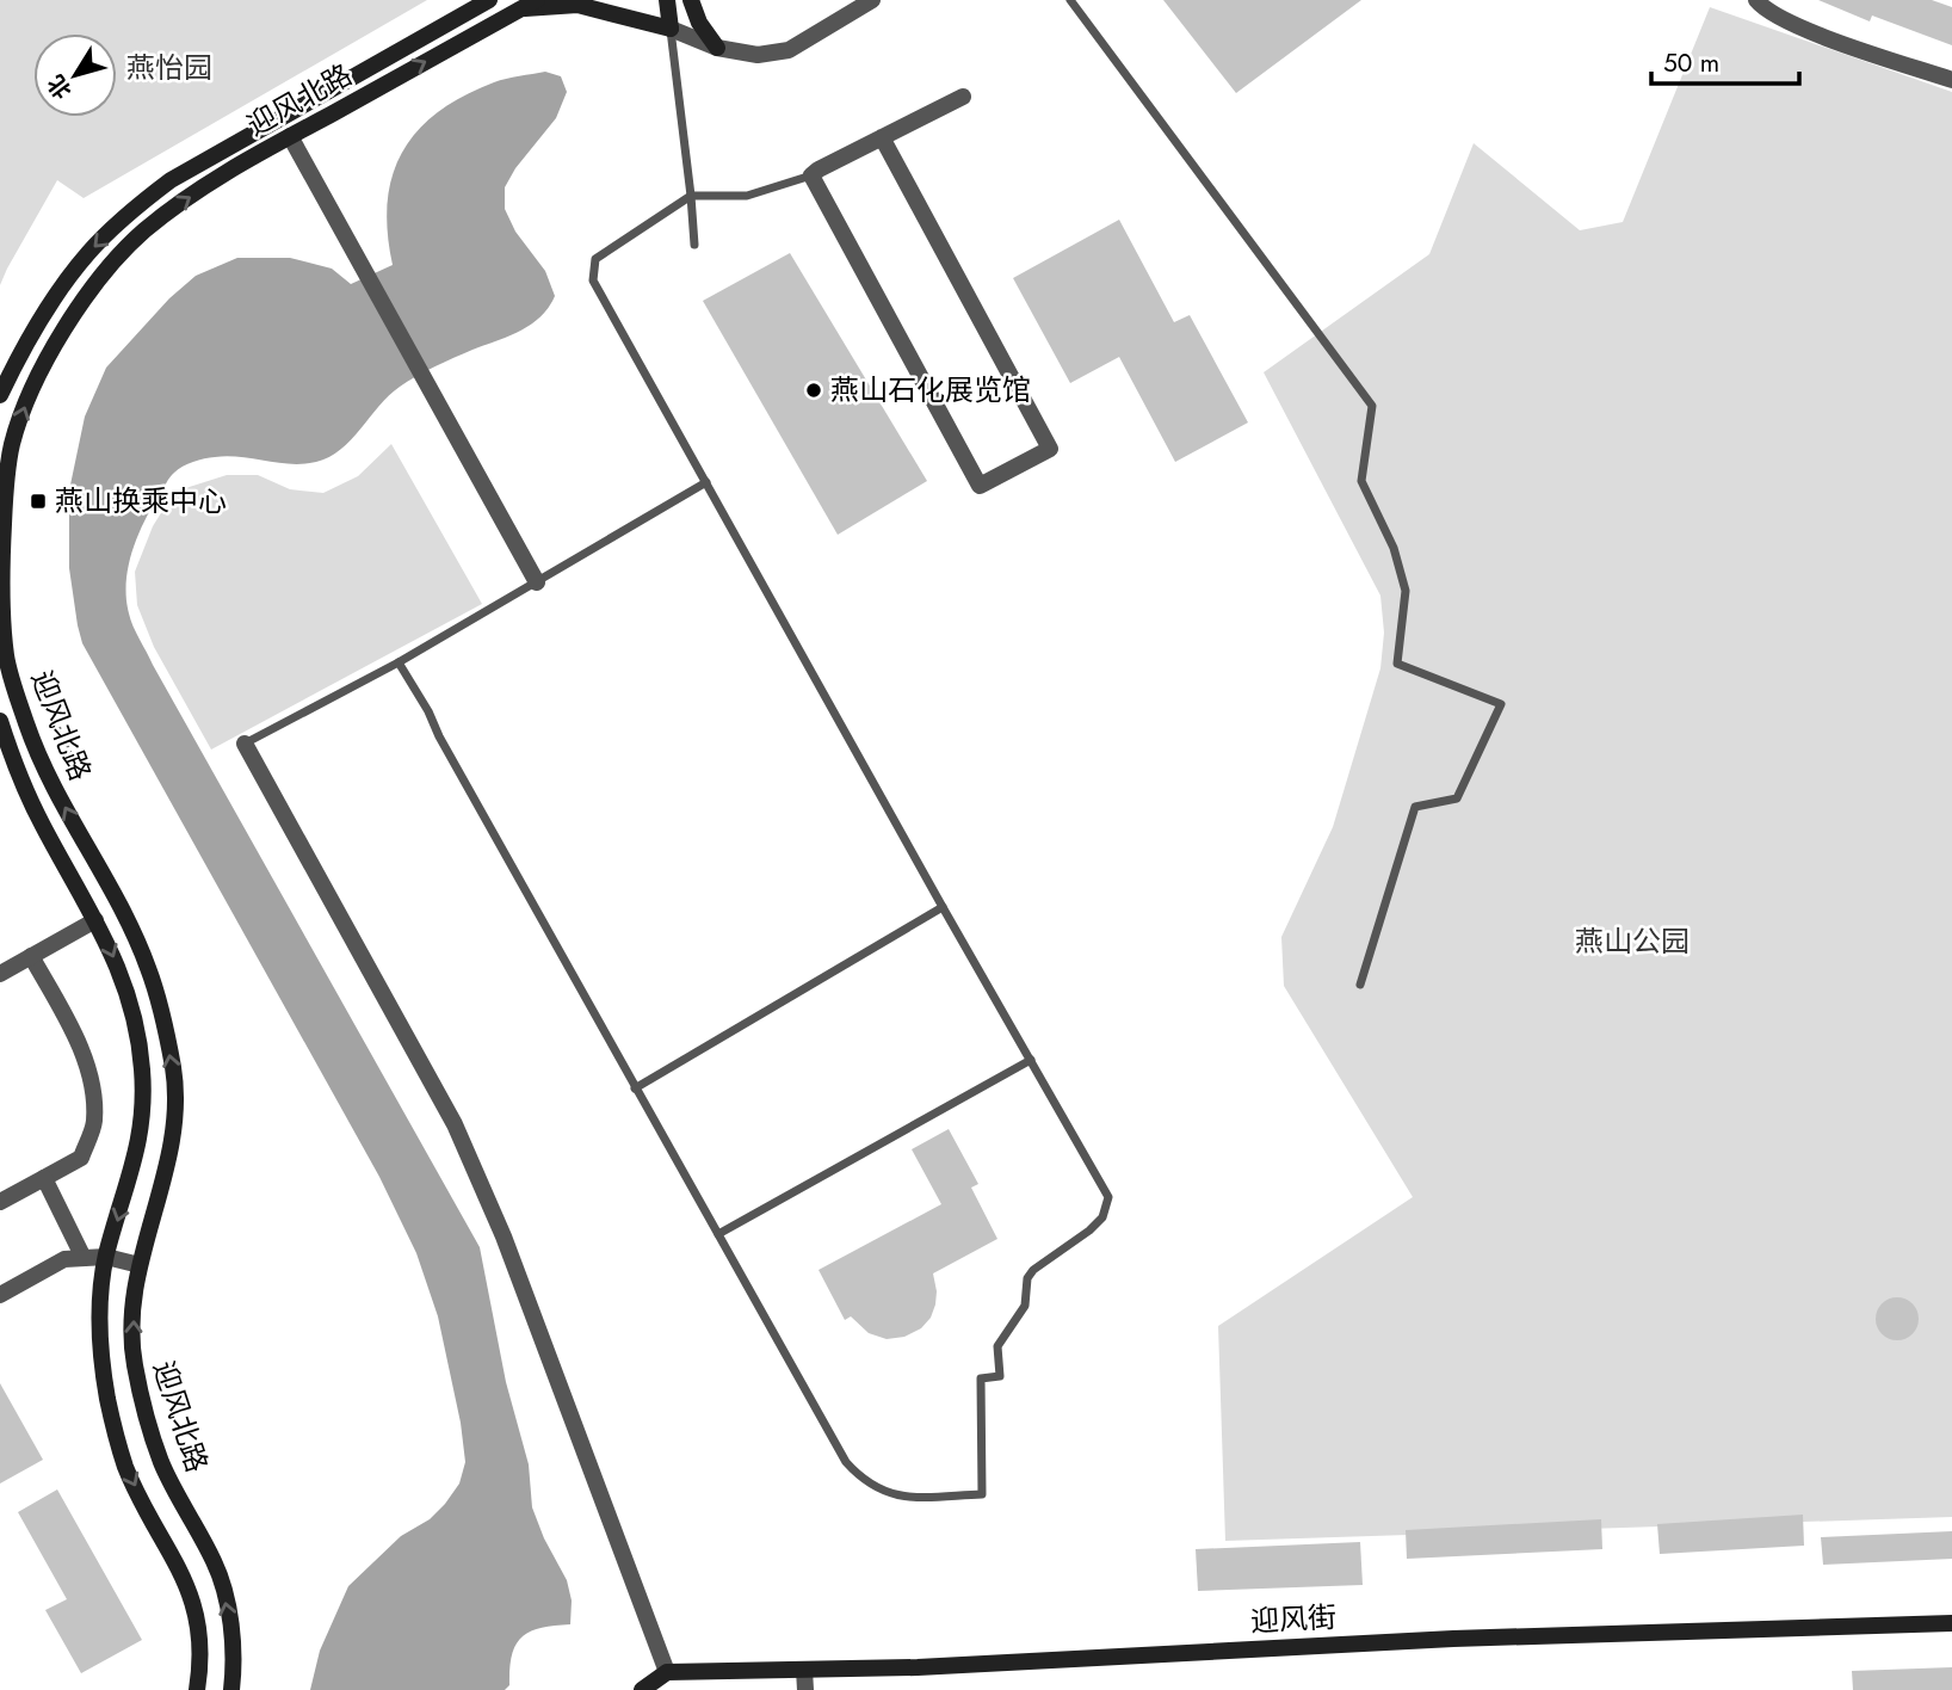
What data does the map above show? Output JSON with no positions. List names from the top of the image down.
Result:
{
  "streets": {
    "street": ["迎风北路", "迎风街"]
  },
  "parks": ["燕怡园", "燕山公园"],
  "places": {
    "other": ["燕山石化展览馆"],
    "transit": ["燕山换乘中心"]
  },
  "scale_bar": "50 m",
  "north": "bottom left"
}
